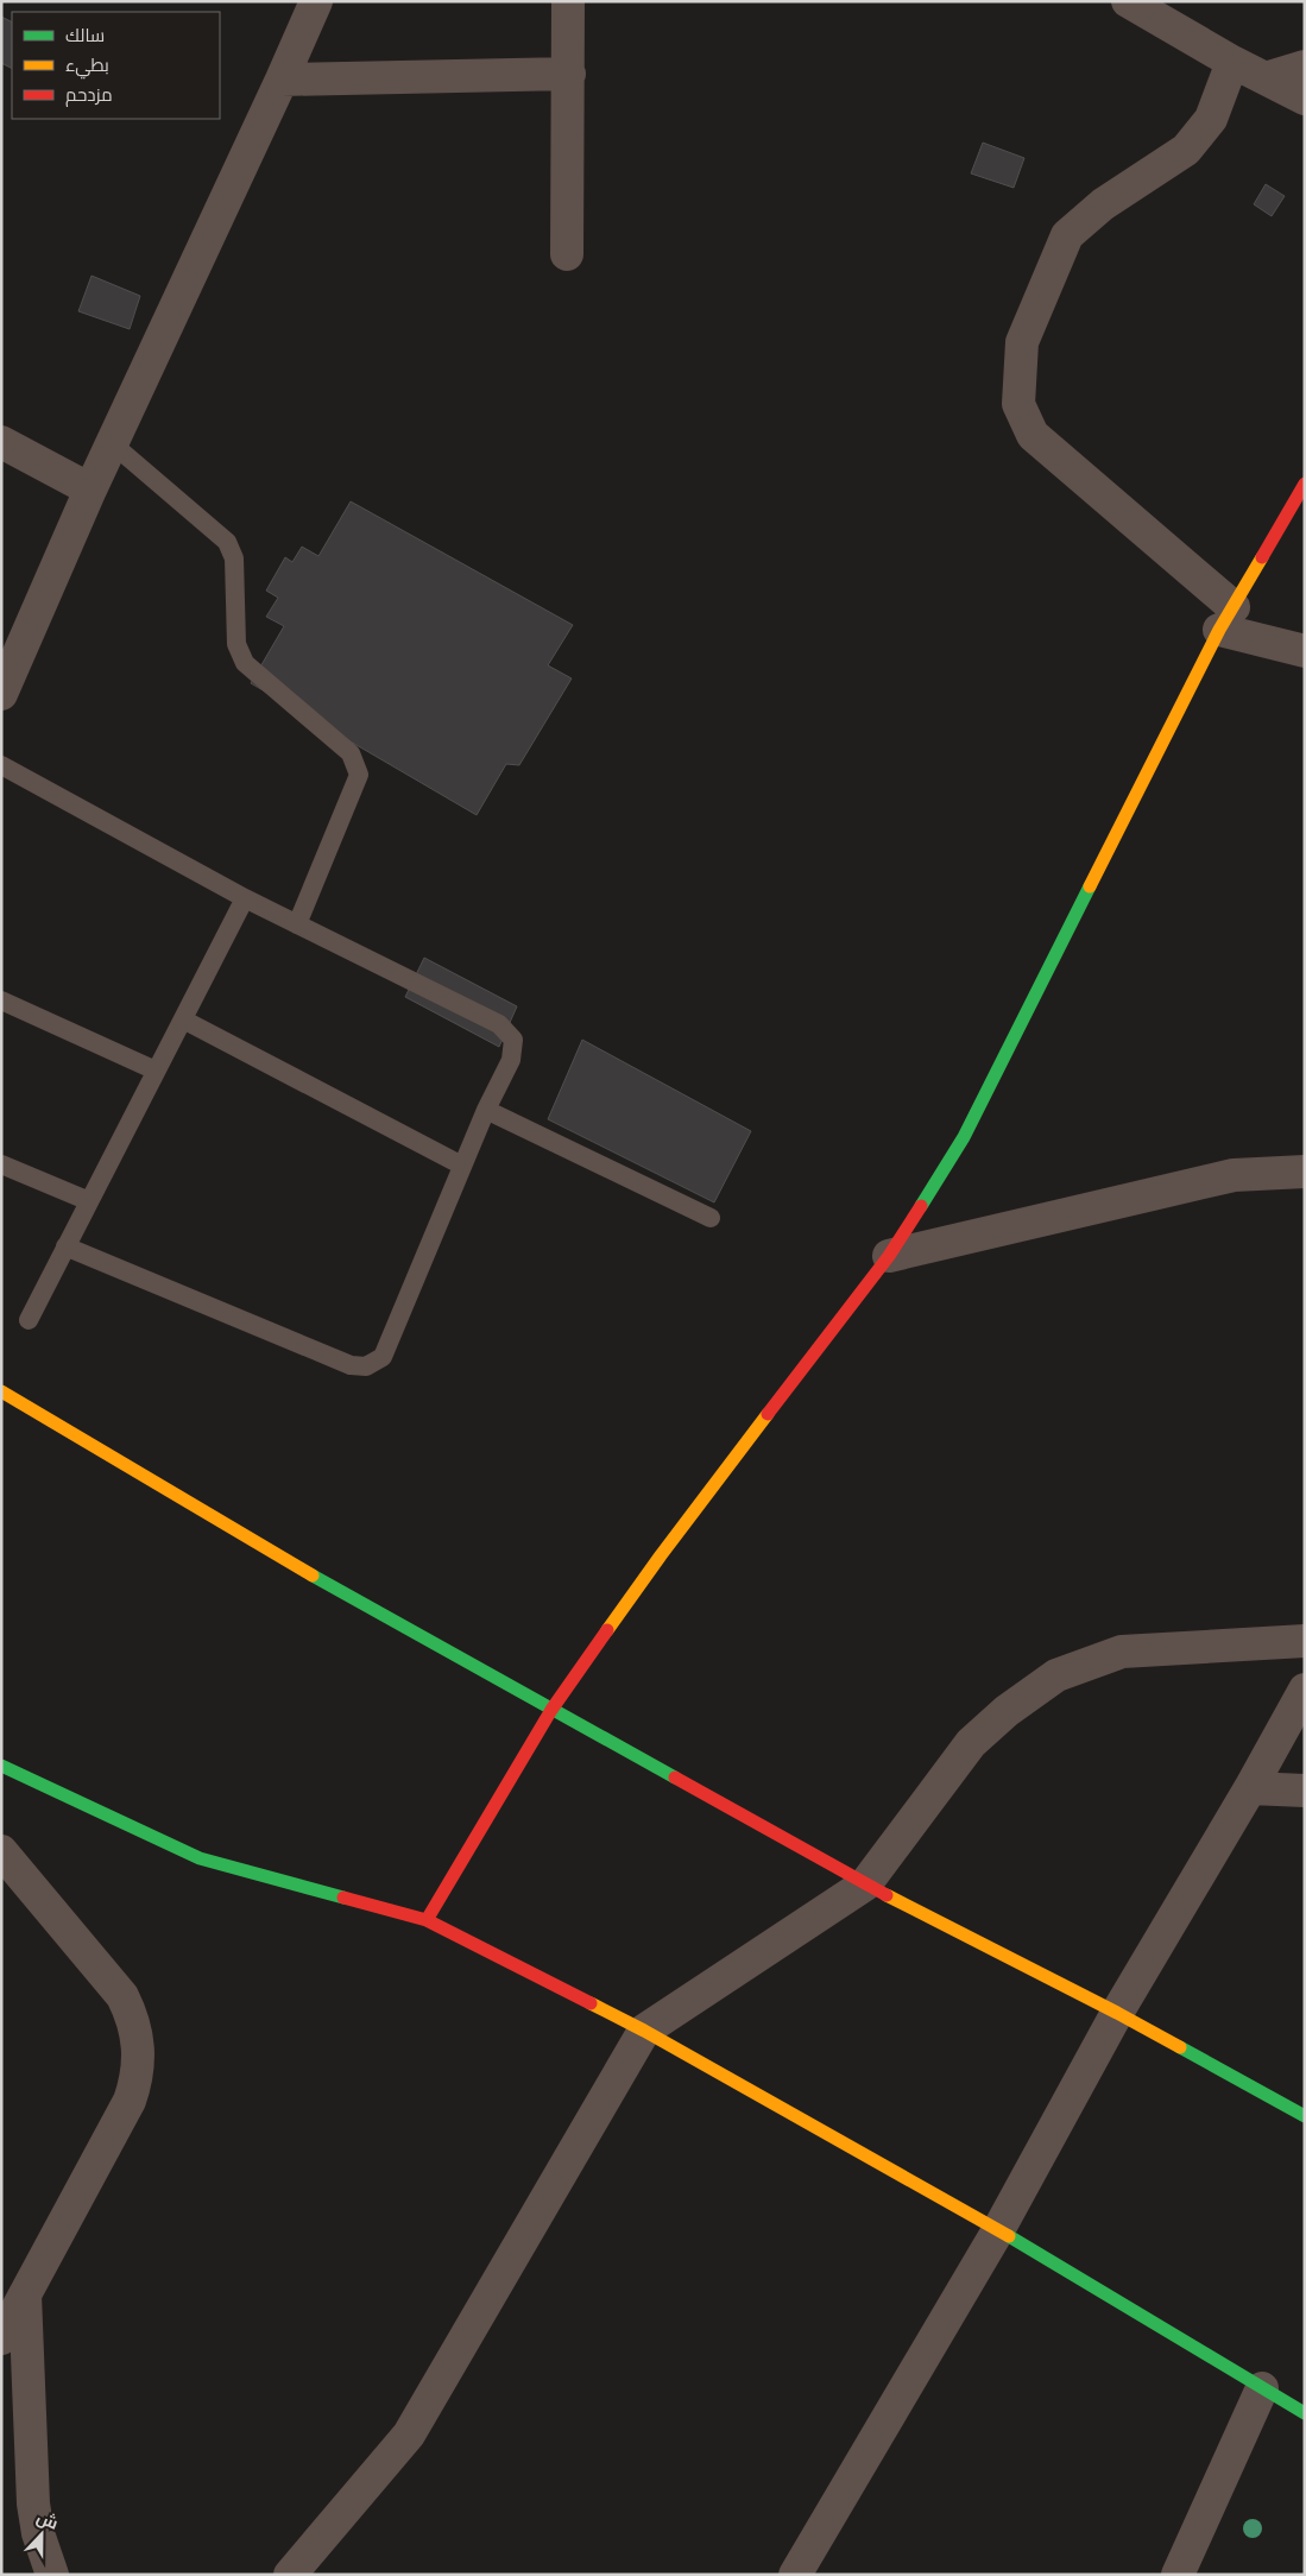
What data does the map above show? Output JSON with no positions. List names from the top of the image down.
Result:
{
  "legend": ["سالك", "بطيء", "مزدحم"],
  "north": "top"
}
